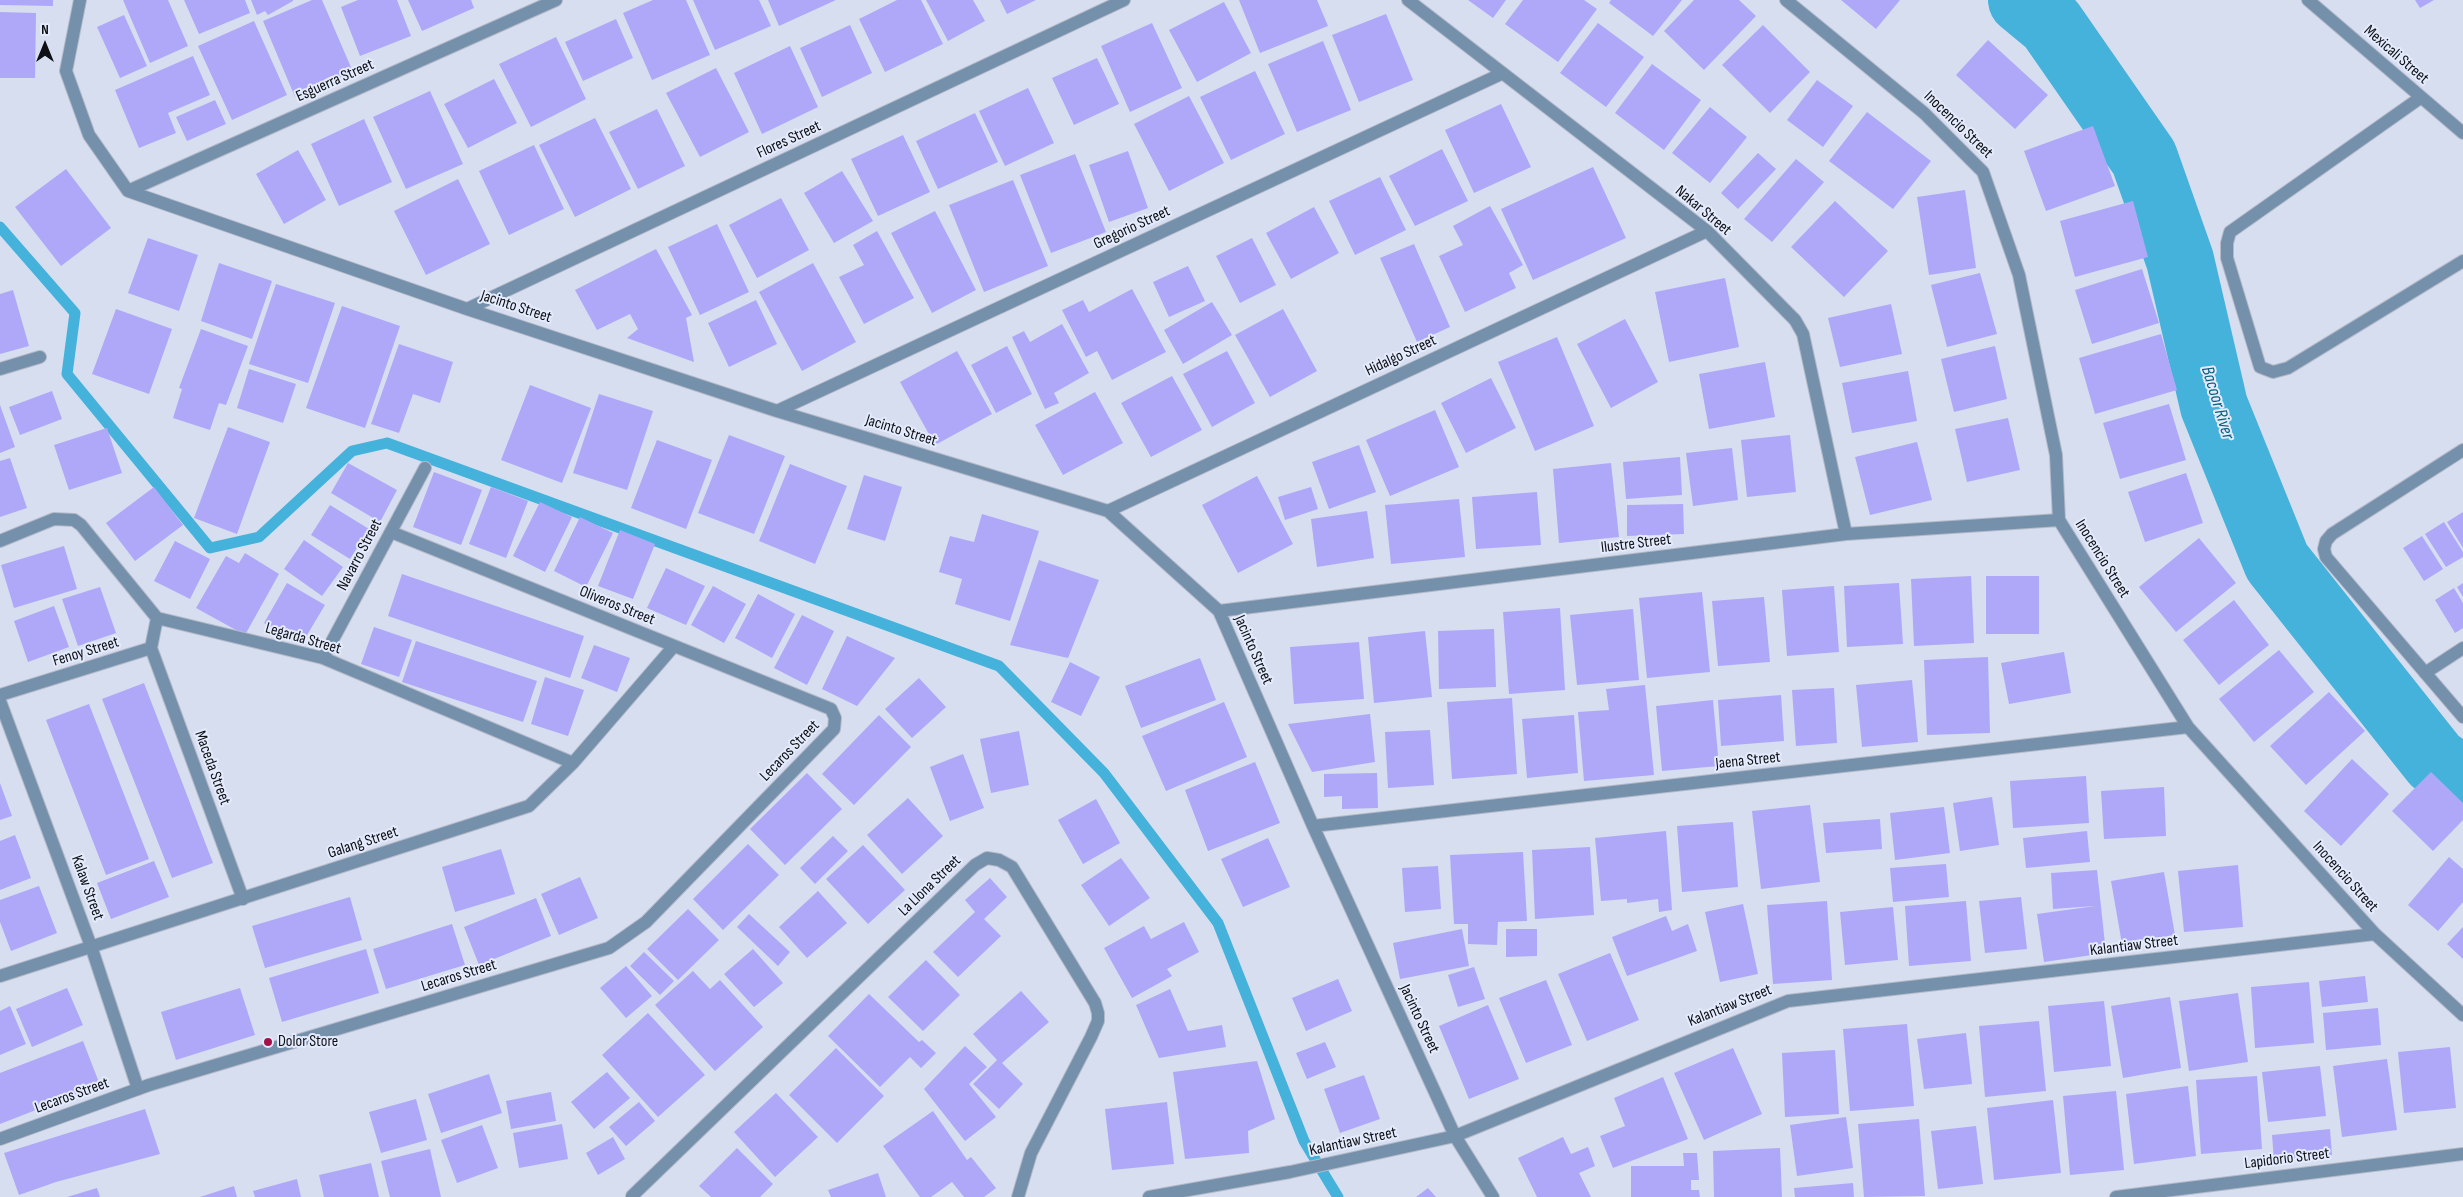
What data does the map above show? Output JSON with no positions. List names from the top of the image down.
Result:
{
  "streets": {
    "street": [
      "Mexicali Street",
      "Esguerra Street",
      "Inocencio Street",
      "Flores Street",
      "Nakar Street",
      "Gregorio Street",
      "Jacinto Street",
      "Hidalgo Street",
      "Ilustre Street",
      "Navarro Street",
      "Oliveros Street",
      "Legarda Street",
      "Fenoy Street",
      "Lecaros Street",
      "Jaena Street",
      "Maceda Street",
      "Galang Street",
      "La Llona Street",
      "Kalaw Street",
      "Kalantiaw Street",
      "Lapidorio Street"
    ]
  },
  "crossings": [
    ["Esguerra Street", "Jacinto Street"],
    ["Inocencio Street", "Ilustre Street"],
    ["Inocencio Street", "Jaena Street"],
    ["Inocencio Street", "Kalantiaw Street"],
    ["Flores Street", "Jacinto Street"],
    ["Nakar Street", "Gregorio Street"],
    ["Nakar Street", "Hidalgo Street"],
    ["Nakar Street", "Ilustre Street"],
    ["Gregorio Street", "Jacinto Street"],
    ["Jacinto Street", "Hidalgo Street"],
    ["Jacinto Street", "Ilustre Street"],
    ["Jacinto Street", "Jaena Street"],
    ["Jacinto Street", "Kalantiaw Street"],
    ["Navarro Street", "Oliveros Street"],
    ["Navarro Street", "Legarda Street"],
    ["Oliveros Street", "Lecaros Street"],
    ["Oliveros Street", "Galang Street"],
    ["Legarda Street", "Galang Street"],
    ["Fenoy Street", "Maceda Street"],
    ["Lecaros Street", "Kalaw Street"],
    ["Maceda Street", "Galang Street"],
    ["Galang Street", "Kalaw Street"]
  ],
  "water": ["Bacoor River"],
  "places": ["Dolor Store"],
  "north": "top"
}
